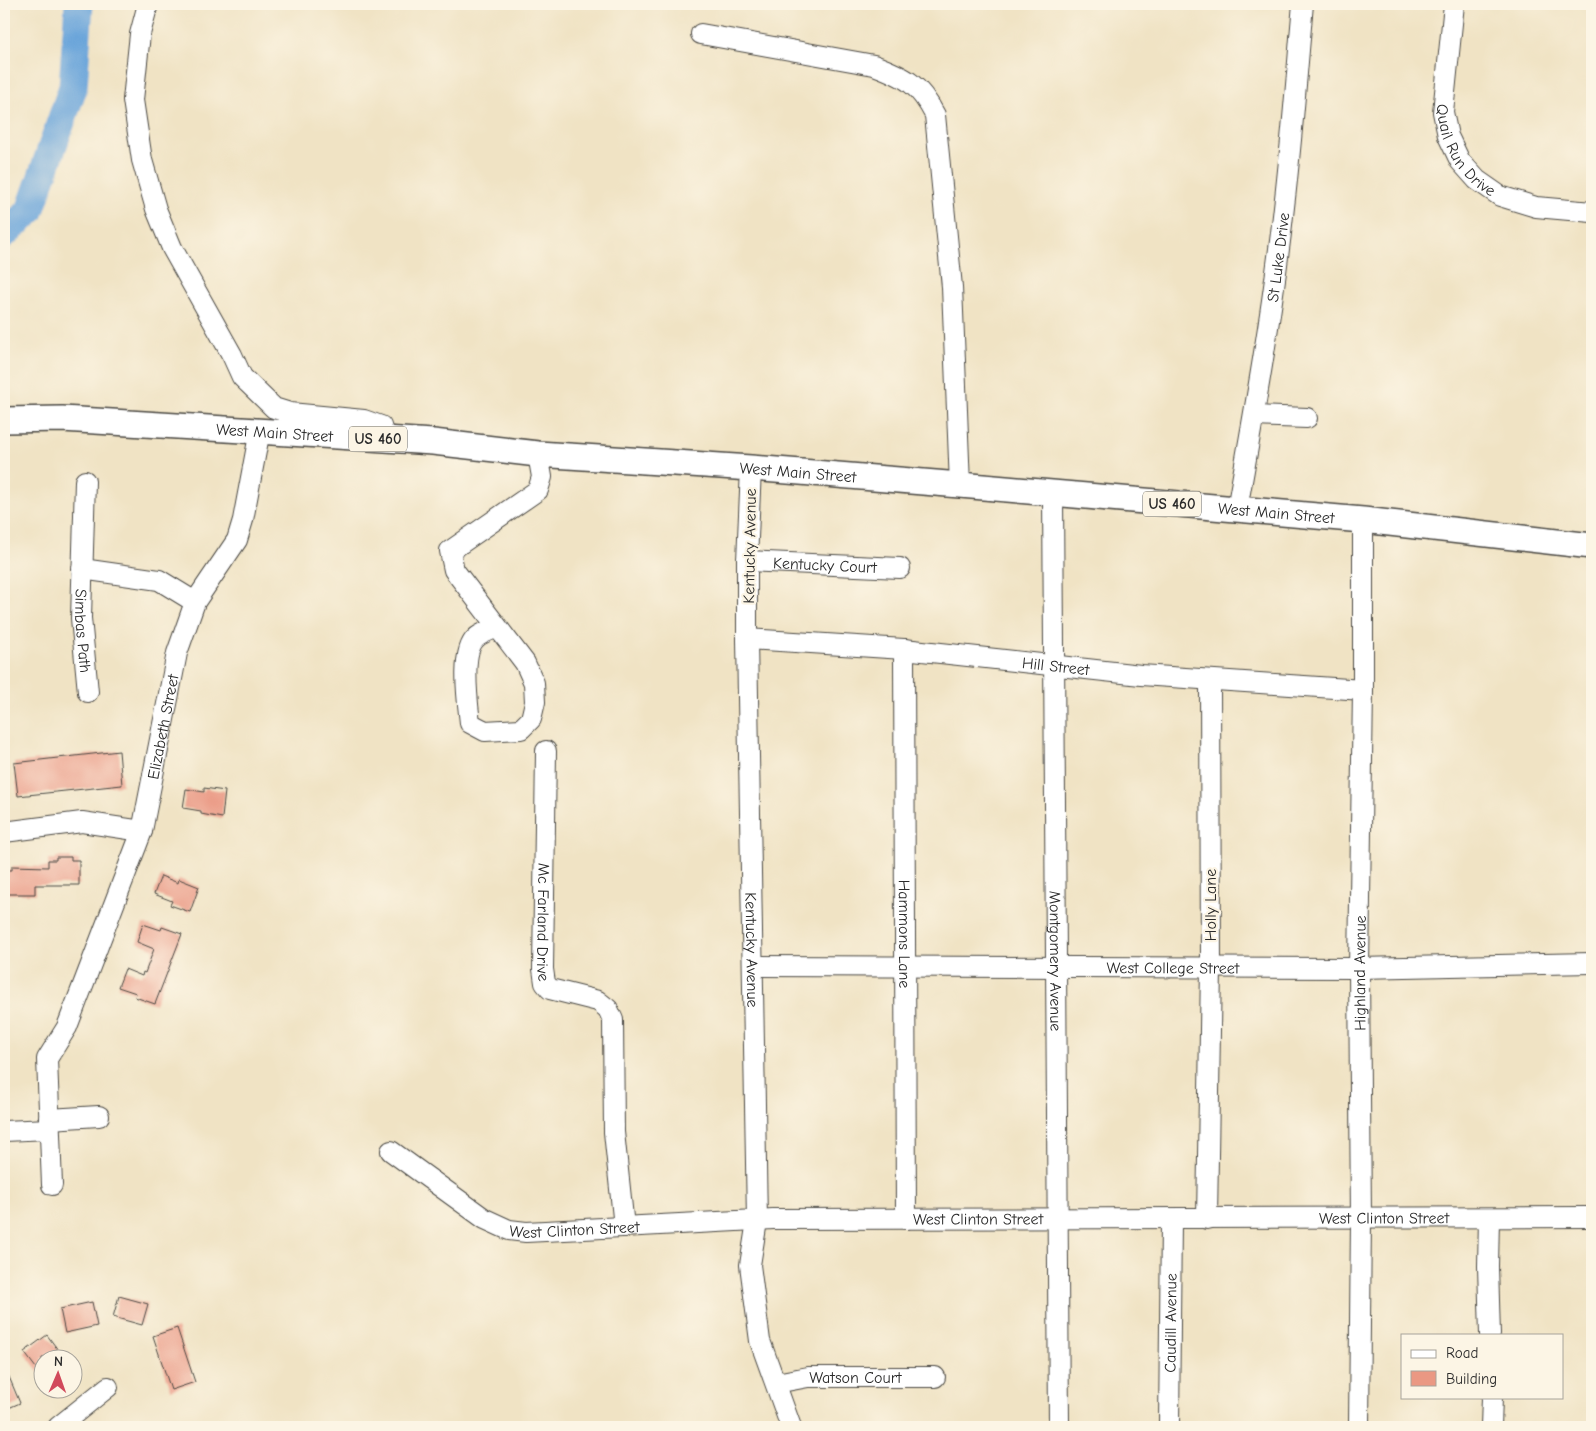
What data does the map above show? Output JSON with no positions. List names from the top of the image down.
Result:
{
  "streets": {
    "main road": ["West Main Street", "US 460"],
    "street": [
      "Quail Run Drive",
      "St Luke Drive",
      "Kentucky Avenue",
      "Kentucky Court",
      "Simbas Path",
      "Hill Street",
      "Elizabeth Street",
      "Holly Lane",
      "Mc Farland Drive",
      "Hammons Lane",
      "Montgomery Avenue",
      "West College Street",
      "Highland Avenue",
      "West Clinton Street",
      "Caudill Avenue",
      "Watson Court"
    ]
  },
  "crossings": [
    ["St Luke Drive", "West Main Street"],
    ["West Main Street", "Kentucky Avenue"],
    ["West Main Street", "Elizabeth Street"],
    ["West Main Street", "Montgomery Avenue"],
    ["West Main Street", "Highland Avenue"],
    ["Kentucky Avenue", "Kentucky Court"],
    ["Kentucky Avenue", "Hill Street"],
    ["Kentucky Avenue", "West College Street"],
    ["Kentucky Avenue", "West Clinton Street"],
    ["Kentucky Avenue", "Watson Court"],
    ["Simbas Path", "Elizabeth Street"],
    ["Hill Street", "Holly Lane"],
    ["Hill Street", "Hammons Lane"],
    ["Hill Street", "Montgomery Avenue"],
    ["Hill Street", "Highland Avenue"],
    ["Holly Lane", "West College Street"],
    ["Holly Lane", "West Clinton Street"],
    ["Mc Farland Drive", "West Clinton Street"],
    ["Hammons Lane", "West College Street"],
    ["Hammons Lane", "West Clinton Street"],
    ["Montgomery Avenue", "West College Street"],
    ["Montgomery Avenue", "West Clinton Street"],
    ["West College Street", "Highland Avenue"],
    ["Highland Avenue", "West Clinton Street"],
    ["West Clinton Street", "Caudill Avenue"]
  ],
  "legend": ["Road", "Building"],
  "north": "top"
}
